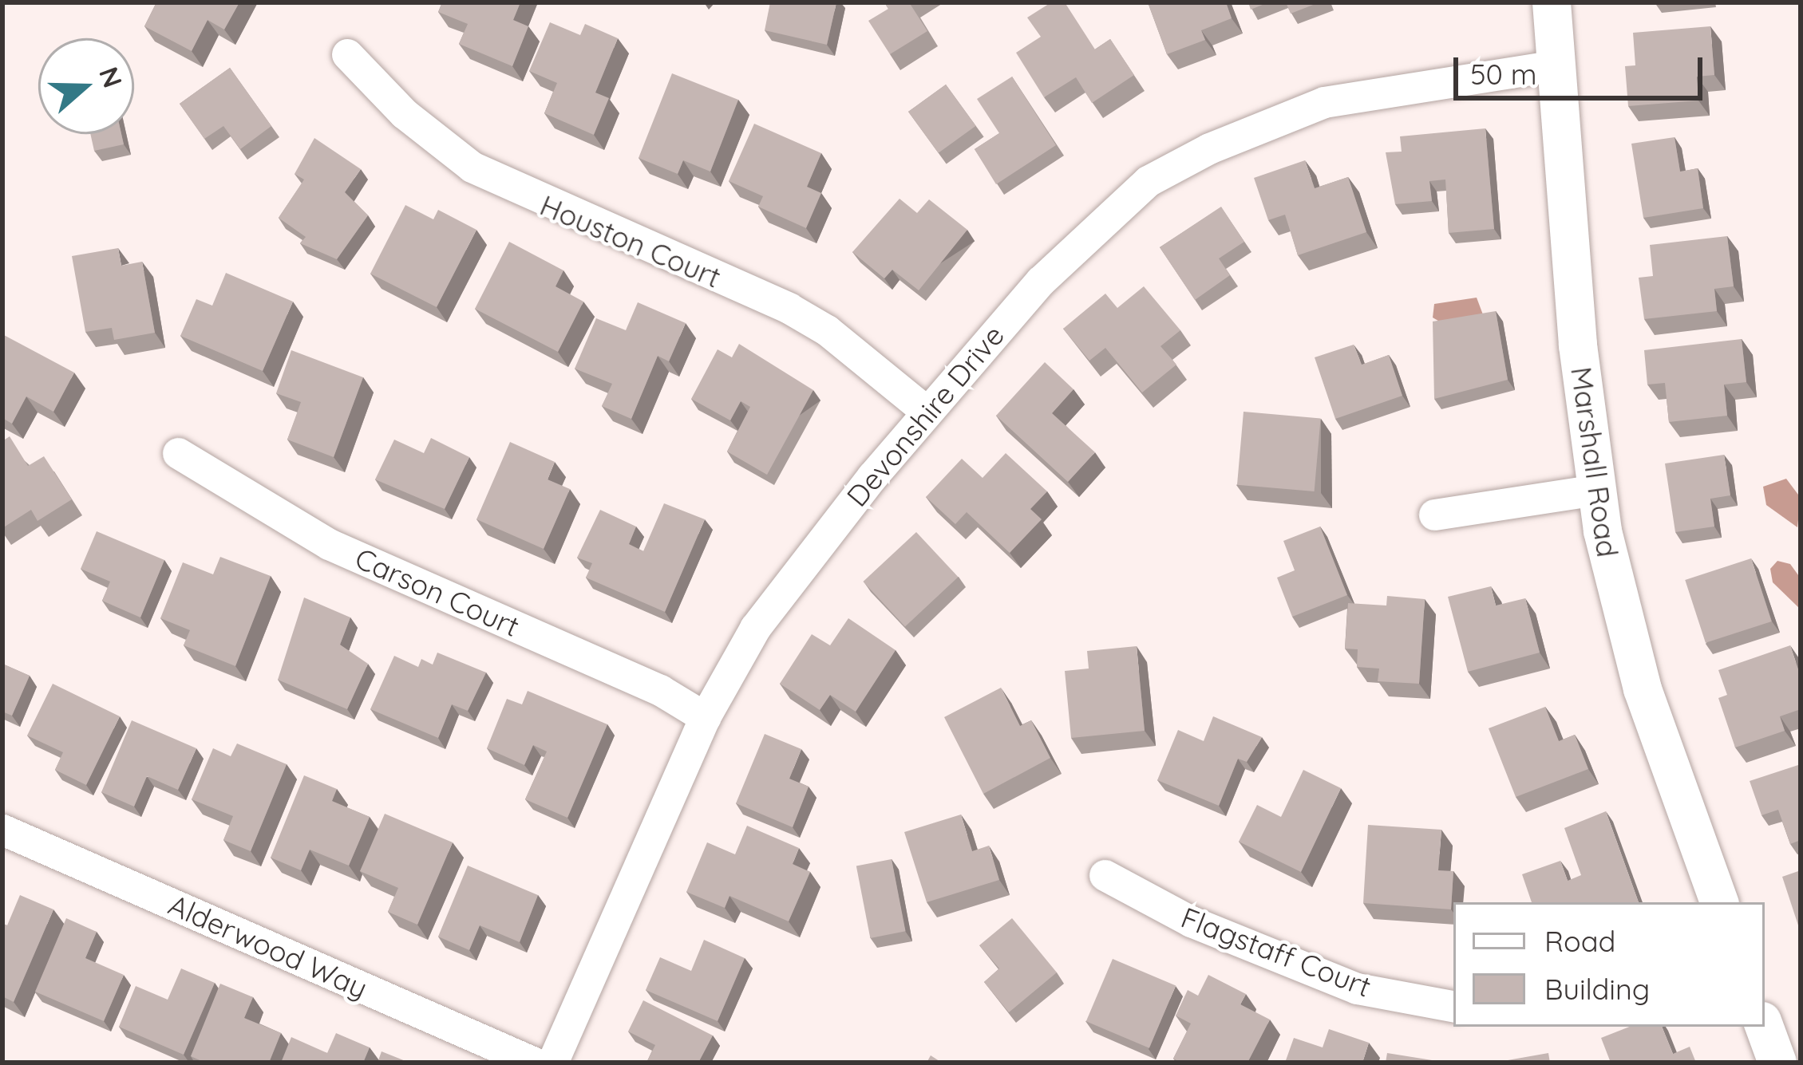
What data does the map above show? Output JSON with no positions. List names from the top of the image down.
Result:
{
  "streets": {
    "street": [
      "Houston Court",
      "Devonshire Drive",
      "Marshall Road",
      "Carson Court",
      "Alderwood Way",
      "Flagstaff Court"
    ]
  },
  "crossings": [
    ["Houston Court", "Devonshire Drive"],
    ["Devonshire Drive", "Marshall Road"],
    ["Devonshire Drive", "Carson Court"]
  ],
  "legend": ["Road", "Building"],
  "scale_bar": "50 m",
  "north": "right"
}
